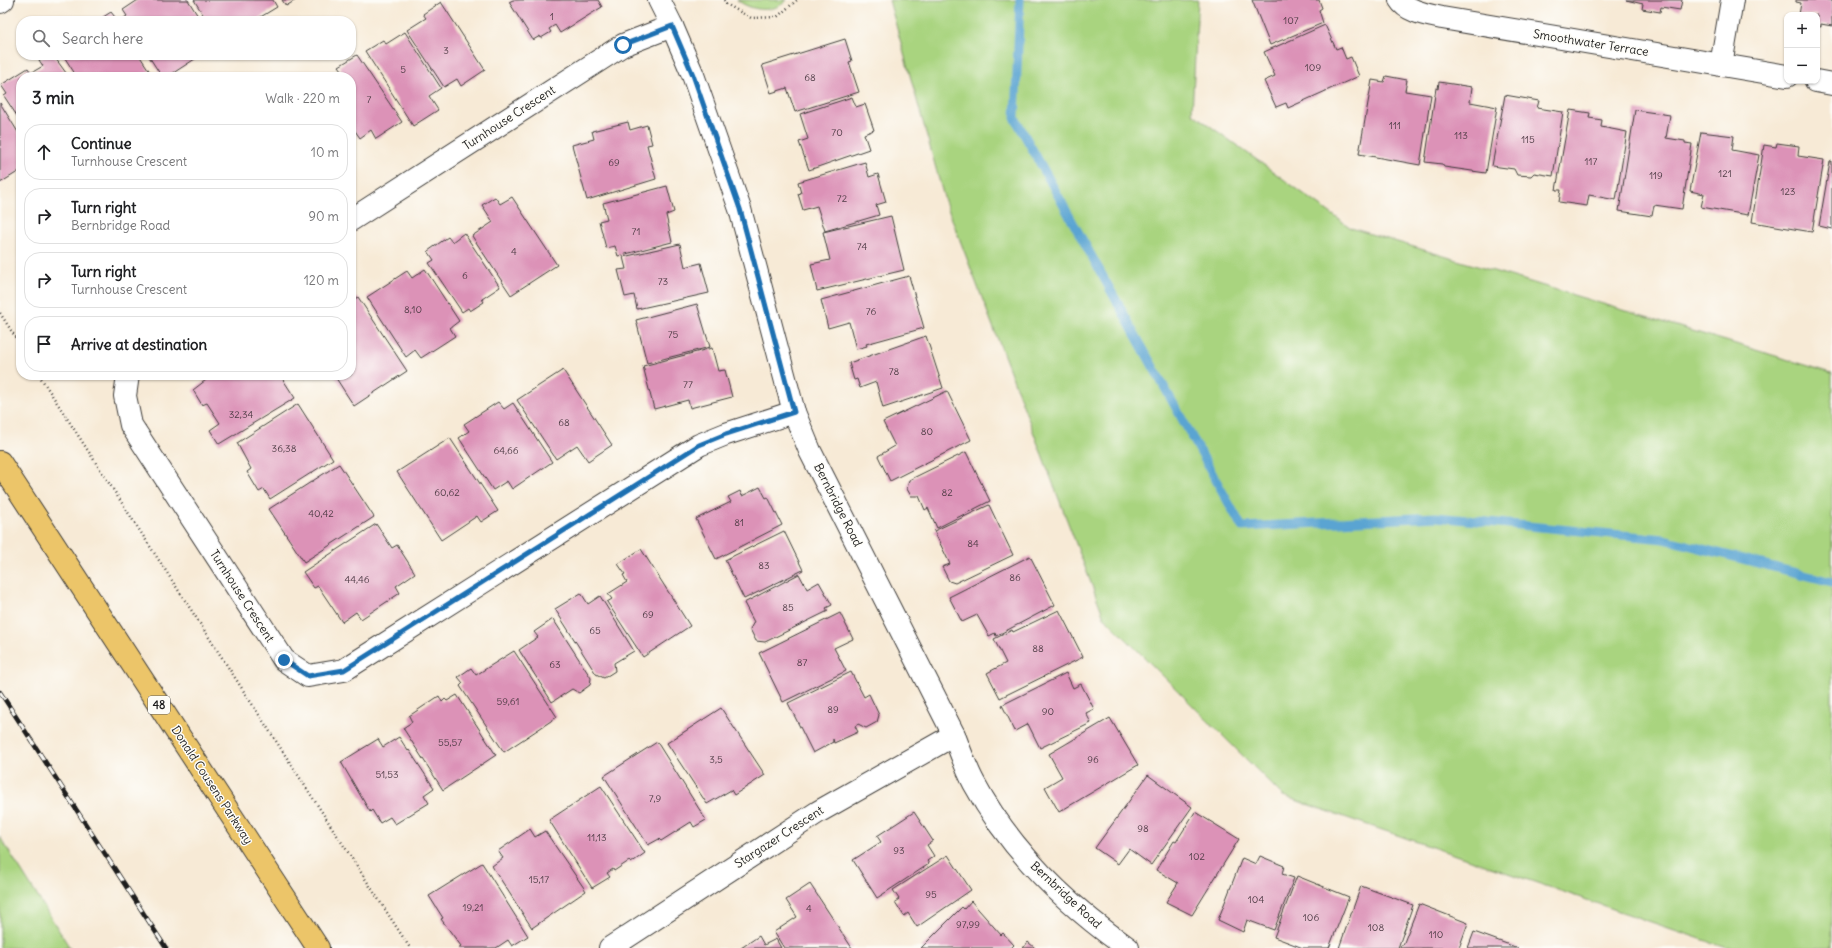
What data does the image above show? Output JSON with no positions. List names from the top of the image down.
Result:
{
  "streets": {
    "main road": ["48", "Donald Cousens Parkway"],
    "street": [
      "Smoothwater Terrace",
      "Turnhouse Crescent",
      "Bernbridge Road",
      "Stargazer Crescent"
    ]
  },
  "crossings": [
    ["Turnhouse Crescent", "Bernbridge Road"],
    ["Bernbridge Road", "Stargazer Crescent"]
  ],
  "house_numbers": [
    "1",
    "107",
    "3",
    "109",
    "5",
    "68",
    "7",
    "111",
    "70",
    "113",
    "115",
    "117",
    "69",
    "121",
    "119",
    "123",
    "72",
    "71",
    "74",
    "4",
    "6",
    "73",
    "8,10",
    "76",
    "75",
    "78",
    "77",
    "32,34",
    "68",
    "80",
    "36,38",
    "64,66",
    "60,62",
    "82",
    "40,42",
    "81",
    "84",
    "83",
    "86",
    "44,46",
    "85",
    "69",
    "65",
    "88",
    "87",
    "63",
    "59,61",
    "89",
    "90",
    "55,57",
    "3,5",
    "96",
    "51,53",
    "7,9",
    "98",
    "11,13",
    "93",
    "102",
    "15,17",
    "95",
    "104",
    "19,21",
    "4",
    "106",
    "97,99",
    "108",
    "110"
  ],
  "page": {
    "map_buttons": ["+", "−"],
    "search": "Search here",
    "heading": ["3 min", "Walk · 220 m"],
    "list": [
      ["Continue", "Turnhouse Crescent", "10 m"],
      ["Turn right", "Bernbridge Road", "90 m"],
      ["Turn right", "Turnhouse Crescent", "120 m"],
      "Arrive at destination"
    ]
  }
}
